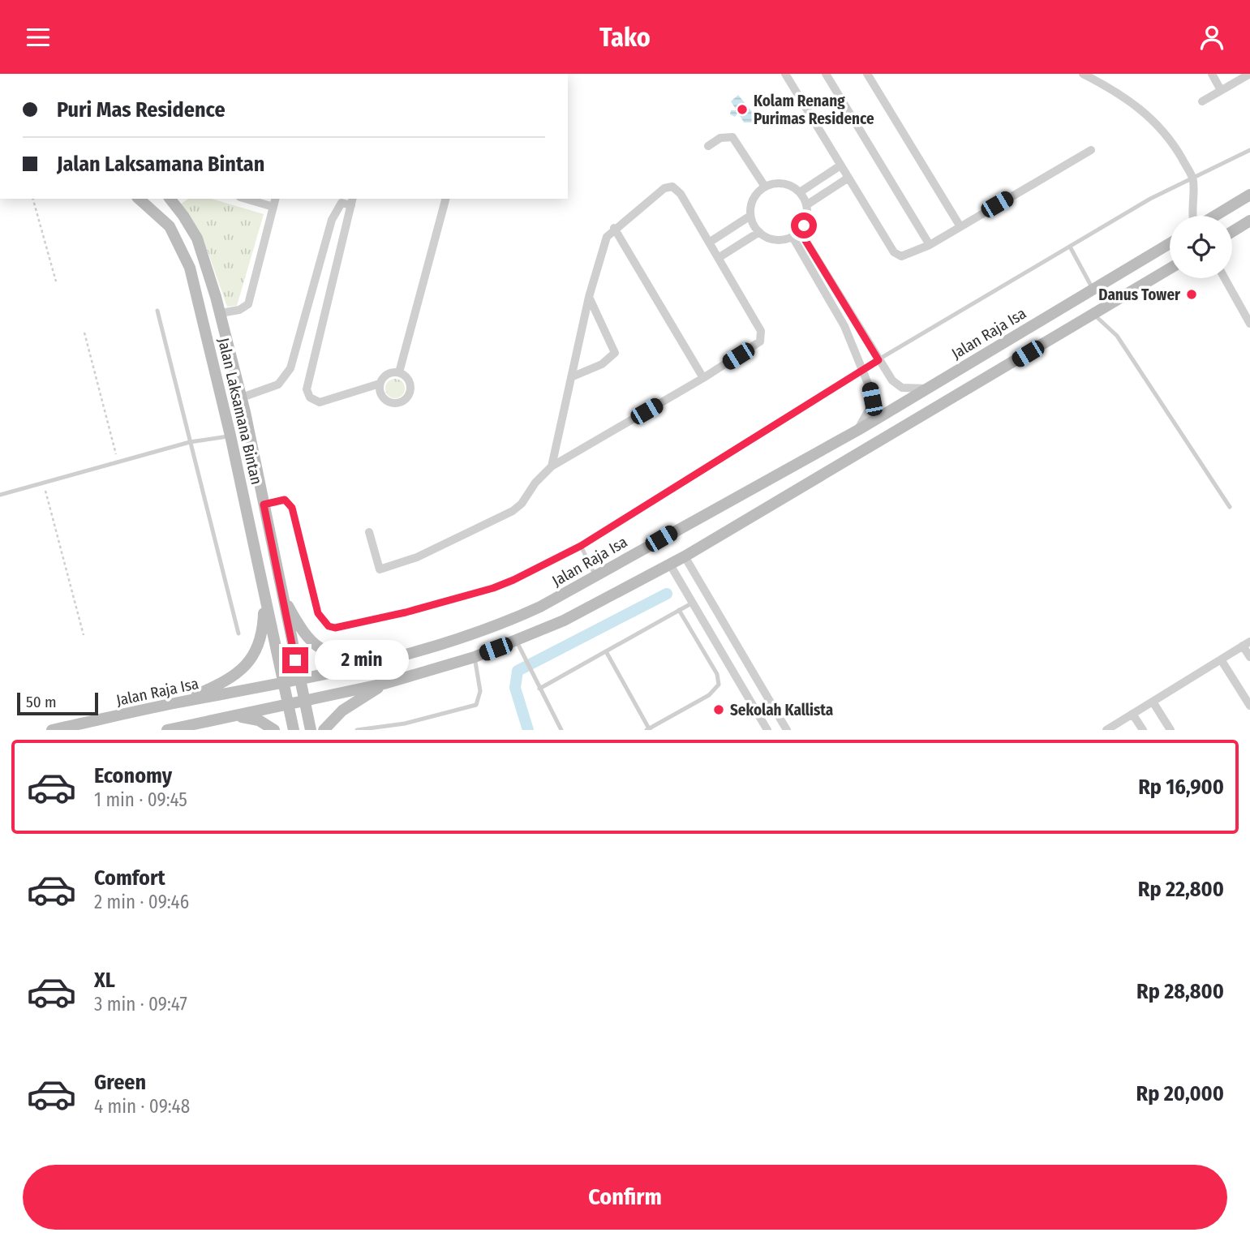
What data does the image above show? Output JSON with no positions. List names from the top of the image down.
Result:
{
  "streets": {
    "main road": ["Jalan Raja Isa", "Jalan Laksamana Bintan"]
  },
  "crossings": [
    ["Jalan Raja Isa", "Jalan Laksamana Bintan"]
  ],
  "places": ["Kolam Renang Purimas Residence", "Danus Tower", "Sekolah Kallista"],
  "scale_bar": "50 m",
  "page": {
    "header": "Tako",
    "banner": ["Puri Mas Residence", "Jalan Laksamana Bintan"],
    "bubble": "2 min",
    "scale": "50 m",
    "list": [
      {
        "name": "Economy",
        "note": "1 min · 09:45",
        "value": "Rp 16,900"
      },
      {
        "name": "Comfort",
        "note": "2 min · 09:46",
        "value": "Rp 22,800"
      },
      {
        "name": "XL",
        "note": "3 min · 09:47",
        "value": "Rp 28,800"
      },
      {
        "name": "Green",
        "note": "4 min · 09:48",
        "value": "Rp 20,000"
      }
    ],
    "buttons": "Confirm"
  }
}
